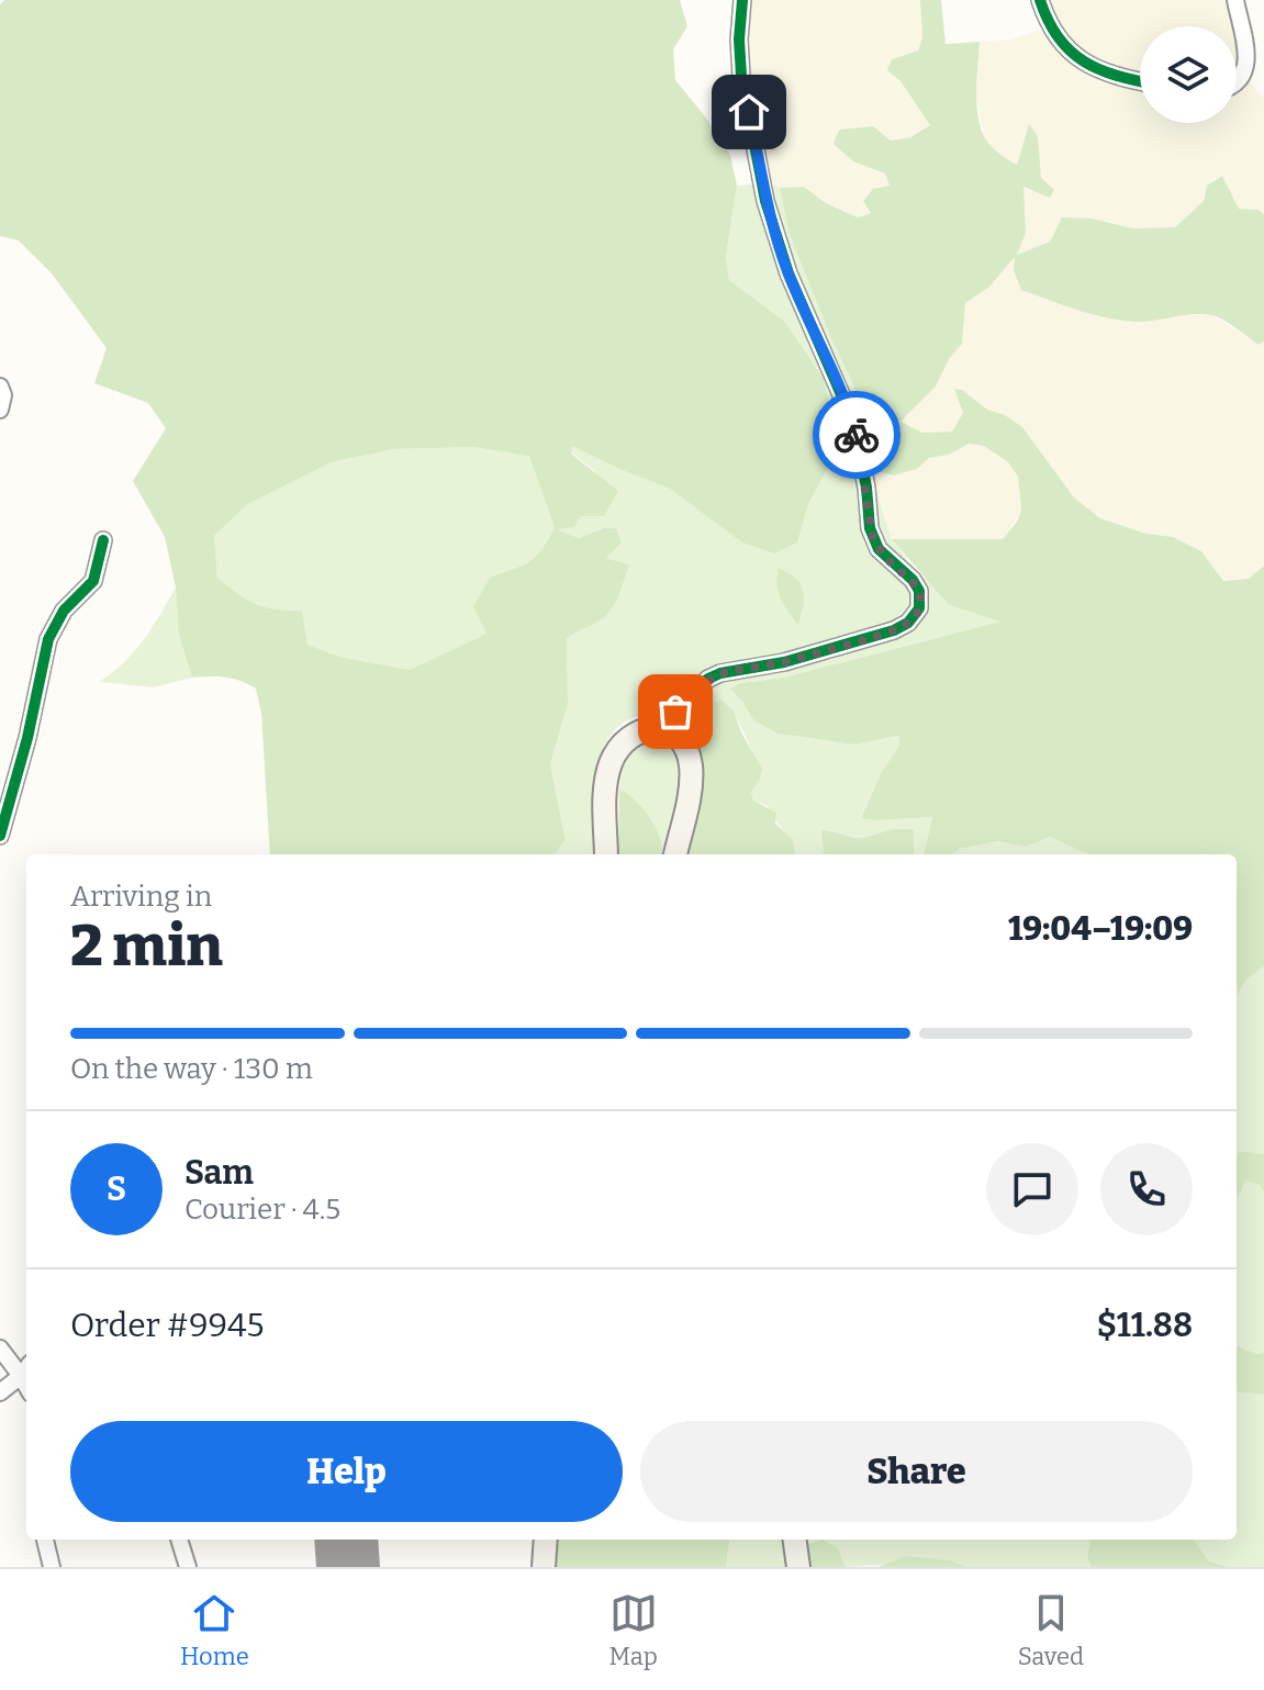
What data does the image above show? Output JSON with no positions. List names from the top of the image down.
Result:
{
  "page": {
    "heading": ["2 min", "Arriving in", "19:04–19:09"],
    "panel": [
      "Sam",
      "Courier · 4.5",
      "Order #9945",
      "$11.88"
    ],
    "bar": "On the way · 130 m",
    "round": "S",
    "buttons": ["Help", "Share"],
    "tabs": ["Home", "Map", "Saved"]
  }
}
